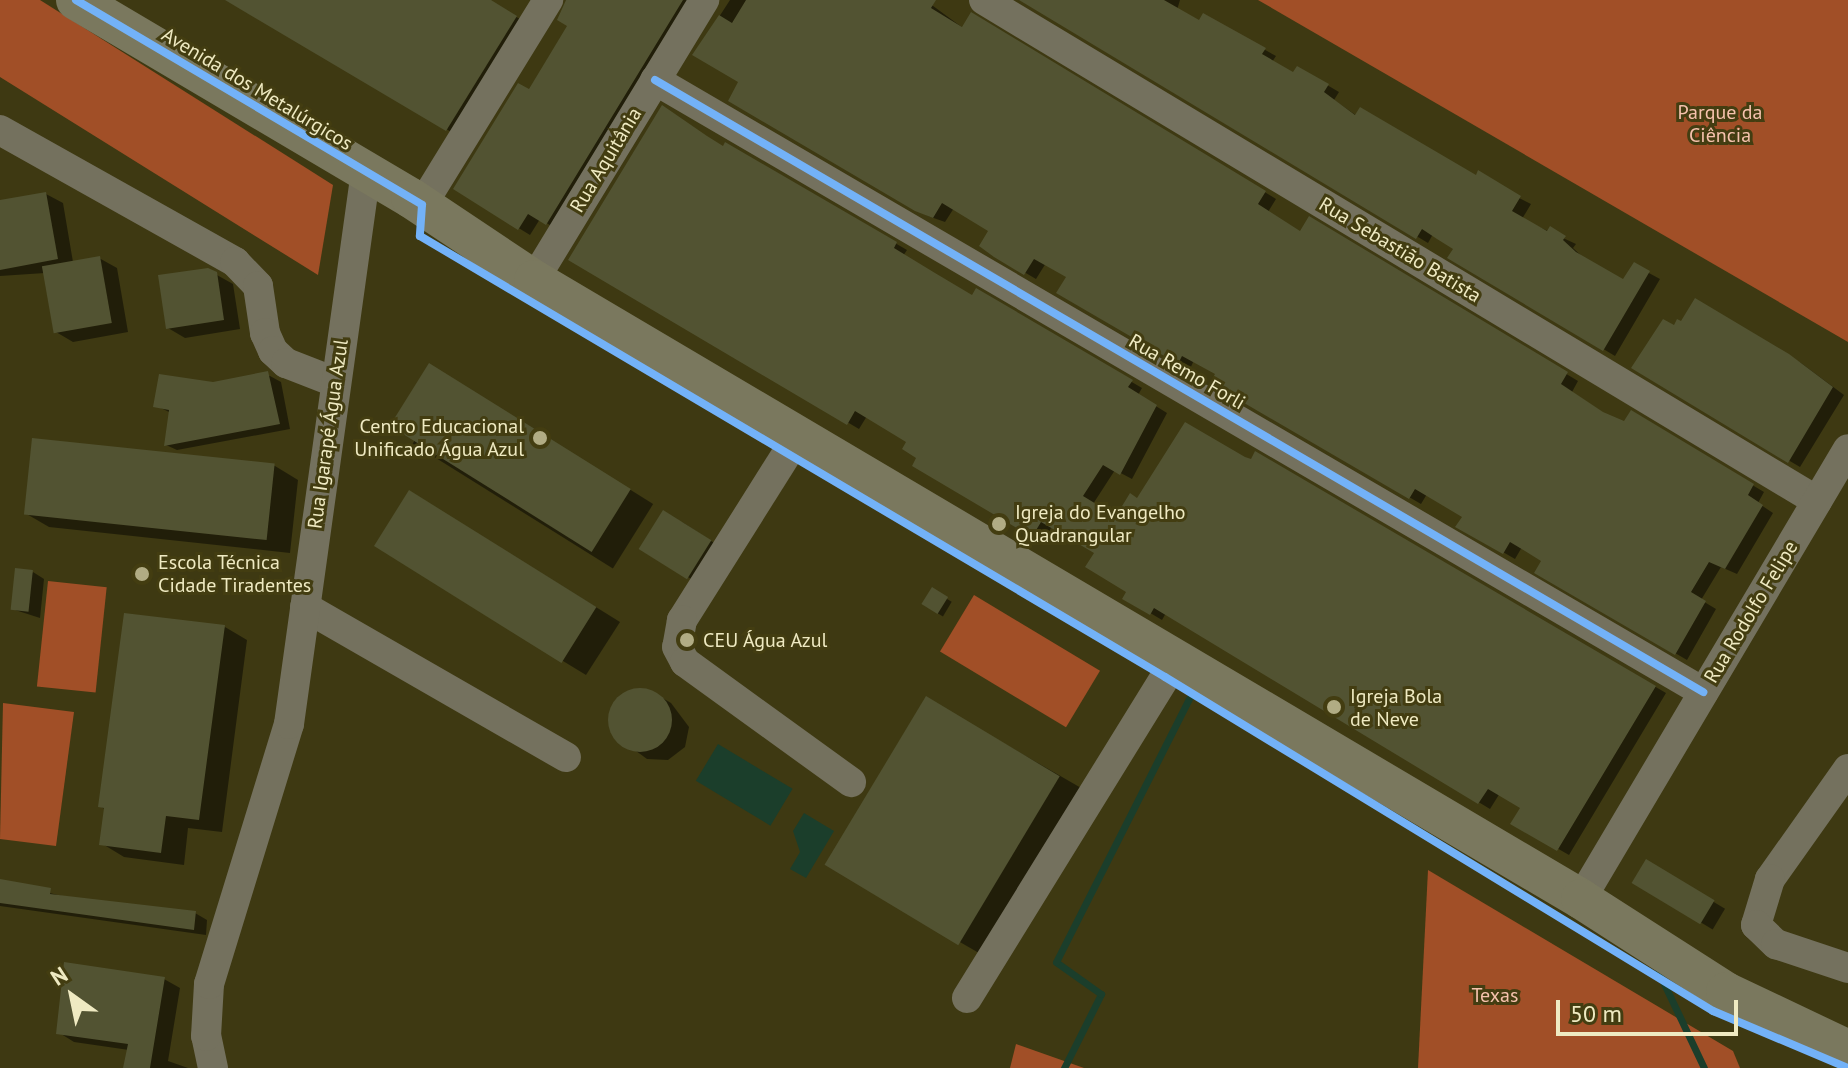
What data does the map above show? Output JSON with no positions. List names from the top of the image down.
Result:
{
  "streets": {
    "main road": ["Avenida dos Metalúrgicos"],
    "street": [
      "Rua Aquitânia",
      "Rua Sebastião Batista",
      "Rua Remo Forli",
      "Rua Igarapé Água Azul",
      "Rua Rodolfo Felipe"
    ]
  },
  "crossings": [
    ["Avenida dos Metalúrgicos", "Rua Aquitânia"],
    ["Avenida dos Metalúrgicos", "Rua Igarapé Água Azul"],
    ["Avenida dos Metalúrgicos", "Rua Rodolfo Felipe"],
    ["Rua Aquitânia", "Rua Remo Forli"],
    ["Rua Sebastião Batista", "Rua Rodolfo Felipe"],
    ["Rua Remo Forli", "Rua Rodolfo Felipe"]
  ],
  "parks": ["Parque da Ciência", "Texas"],
  "places": [
    "Centro Educacional Unificado Água Azul",
    "Igreja do Evangelho Quadrangular",
    "Escola Técnica Cidade Tiradentes",
    "CEU Água Azul",
    "Igreja Bola de Neve"
  ],
  "scale_bar": "50 m",
  "north": "top left"
}
